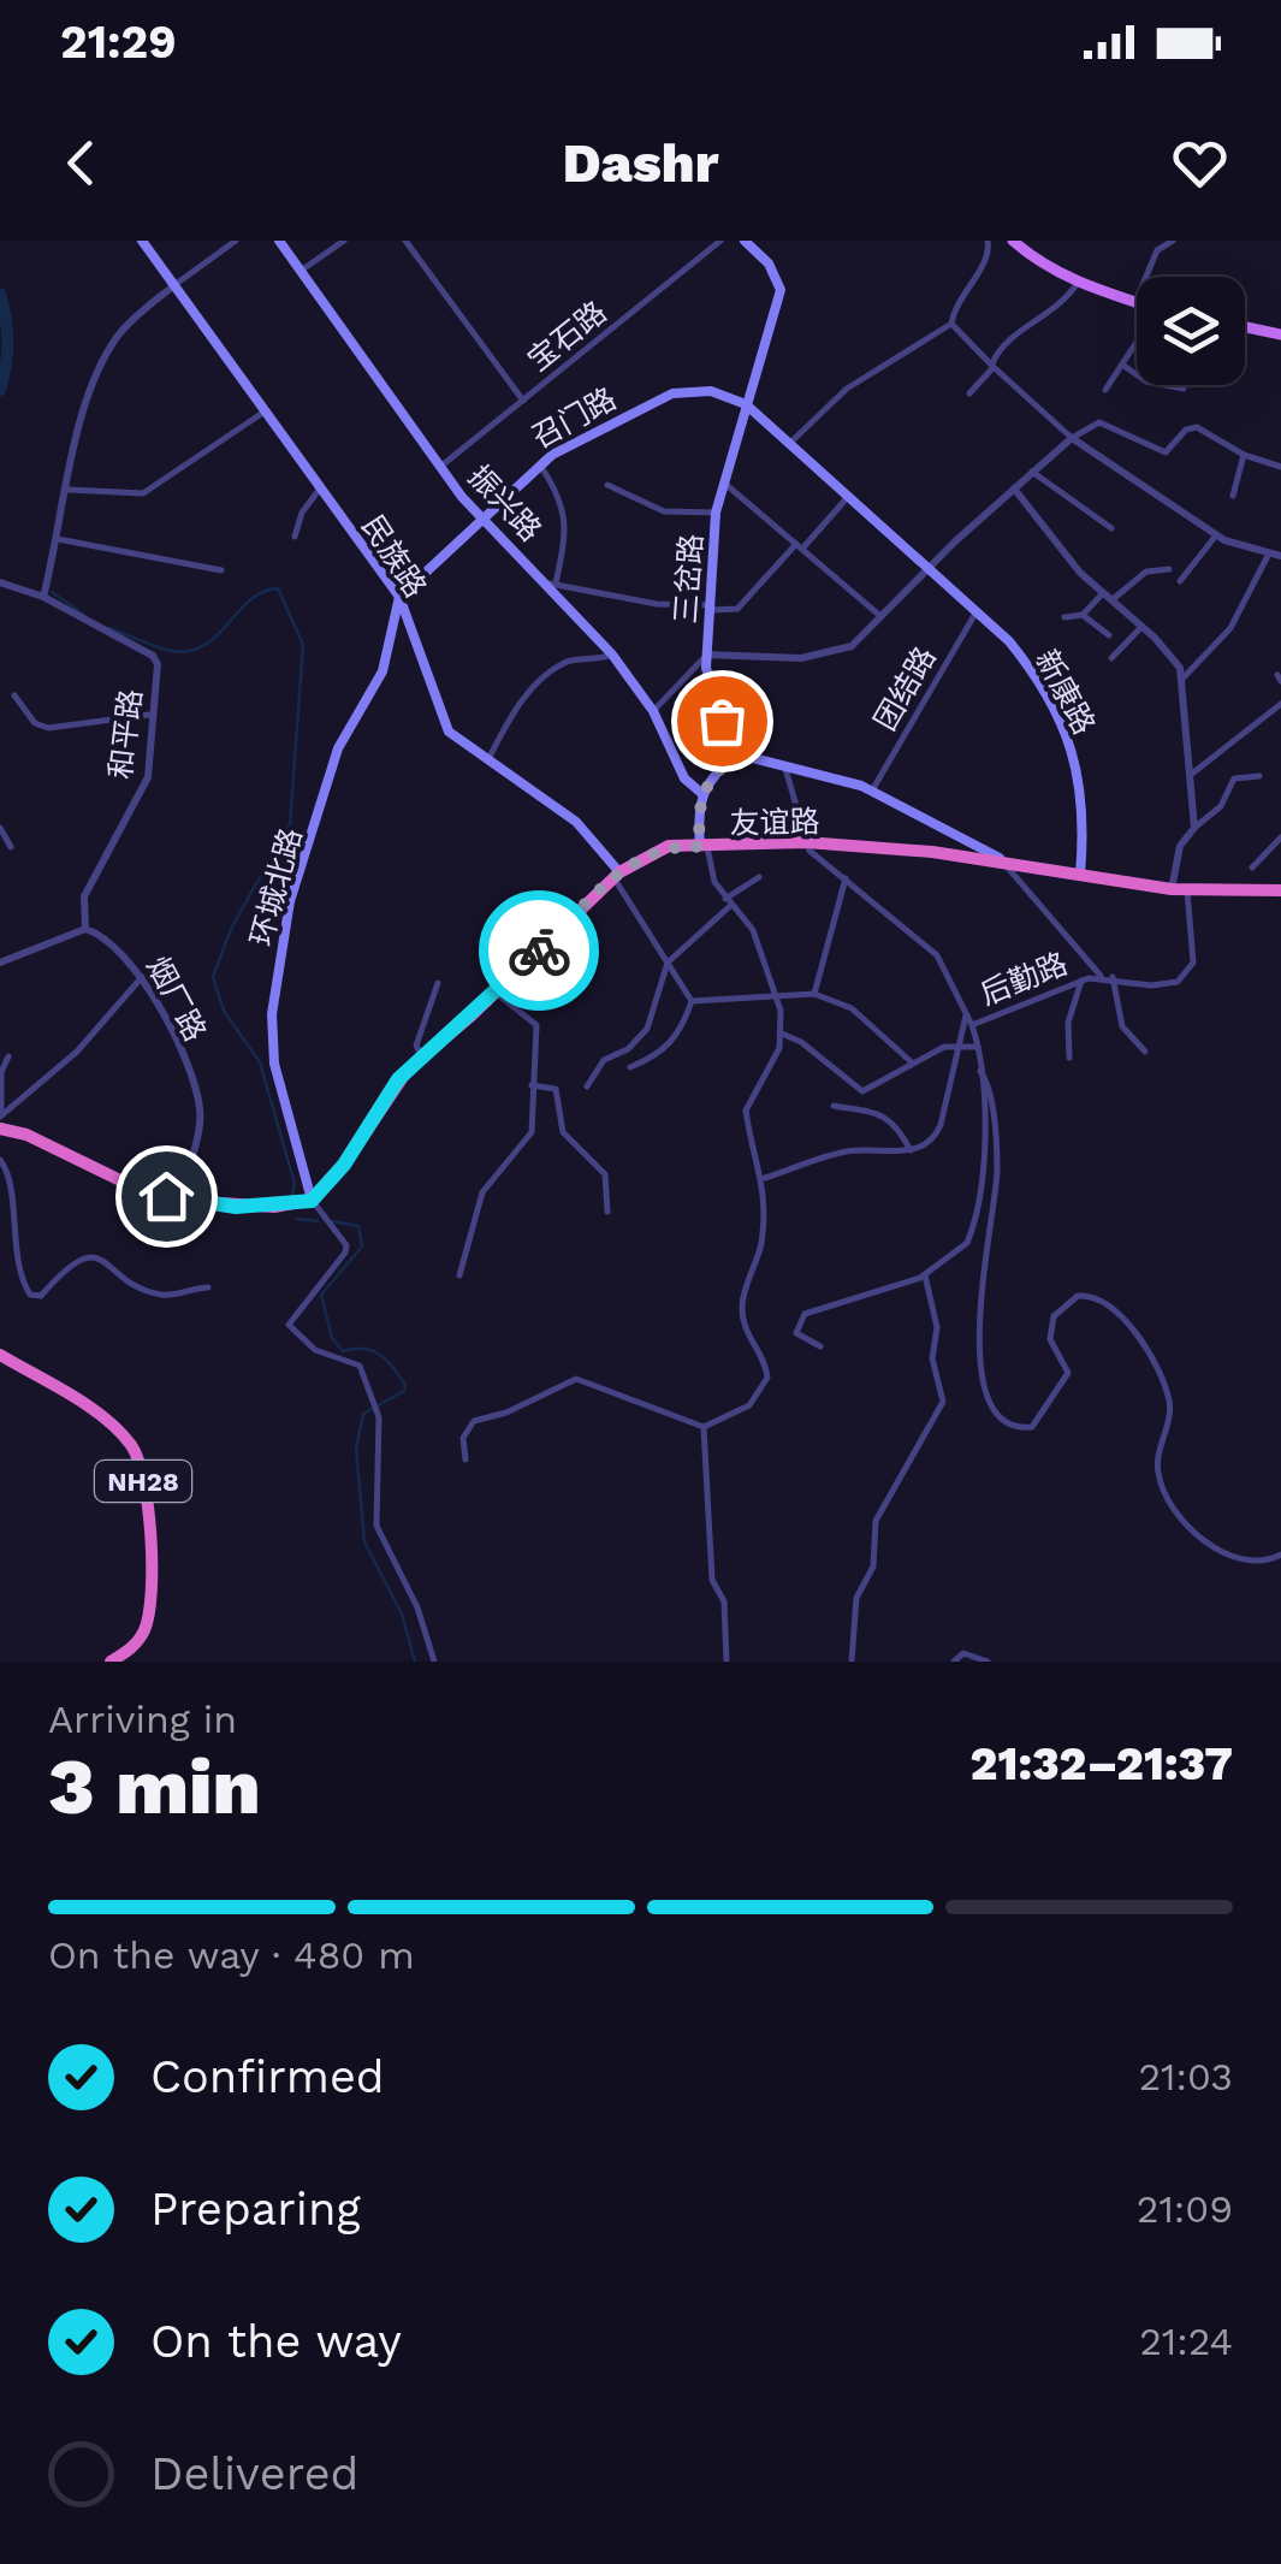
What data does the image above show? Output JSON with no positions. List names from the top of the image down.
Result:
{
  "streets": {
    "highway": ["友谊路", "NH28"],
    "main road": [
      "召门路",
      "振兴路",
      "民族路",
      "三岔路",
      "新康路",
      "环城北路"
    ],
    "street": [
      "宝石路",
      "团结路",
      "和平路",
      "后勤路",
      "烟厂路"
    ]
  },
  "crossings": [
    ["宝石路", "振兴路"],
    ["召门路", "振兴路"],
    ["召门路", "民族路"],
    ["召门路", "三岔路"],
    ["召门路", "新康路"],
    ["召门路", "环城北路"],
    ["民族路", "友谊路"],
    ["民族路", "环城北路"],
    ["三岔路", "新康路"],
    ["团结路", "新康路"],
    ["新康路", "友谊路"],
    ["和平路", "烟厂路"],
    ["友谊路", "环城北路"],
    ["友谊路", "后勤路"]
  ],
  "page": {
    "status": "21:29",
    "header": "Dashr",
    "heading": ["3 min", "Arriving in", "21:32–21:37"],
    "bar": "On the way · 480 m",
    "list": [
      ["Confirmed", "21:03"],
      ["Preparing", "21:09"],
      ["On the way", "21:24"],
      "Delivered"
    ]
  }
}
